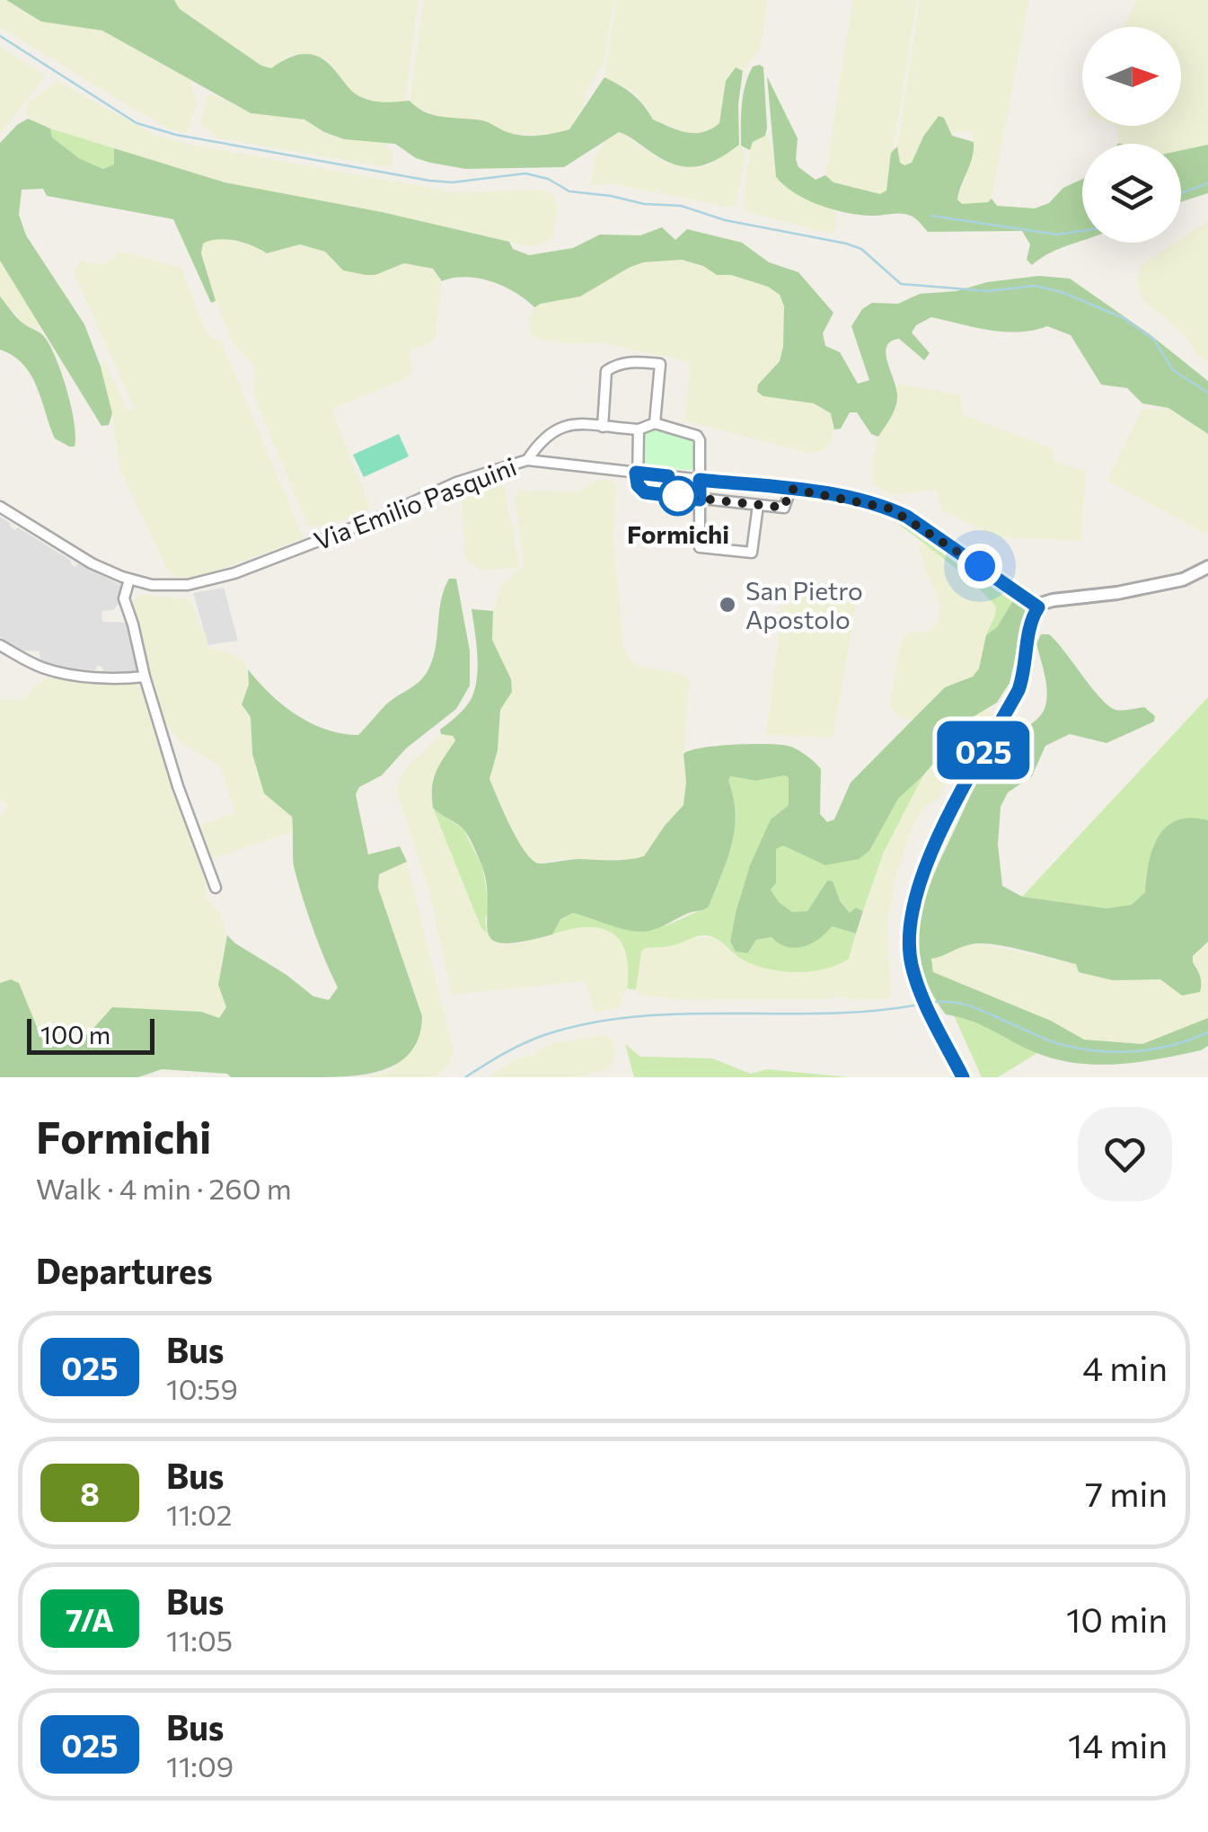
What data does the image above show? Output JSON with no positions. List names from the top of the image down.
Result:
{
  "streets": {
    "street": ["Via Emilio Pasquini"]
  },
  "places": ["Formichi", "San Pietro Apostolo"],
  "lines": ["bus line 025"],
  "scale_bar": "100 m",
  "north": "right",
  "page": {
    "on_map": "025",
    "scale": "100 m",
    "heading": [
      ["Formichi", "Walk · 4 min · 260 m"],
      "Departures"
    ],
    "list": [
      {
        "mark": "025",
        "name": "Bus",
        "note": "10:59",
        "value": "4 min"
      },
      {
        "mark": "8",
        "name": "Bus",
        "note": "11:02",
        "value": "7 min"
      },
      {
        "mark": "7/A",
        "name": "Bus",
        "note": "11:05",
        "value": "10 min"
      },
      {
        "mark": "025",
        "name": "Bus",
        "note": "11:09",
        "value": "14 min"
      }
    ]
  }
}
